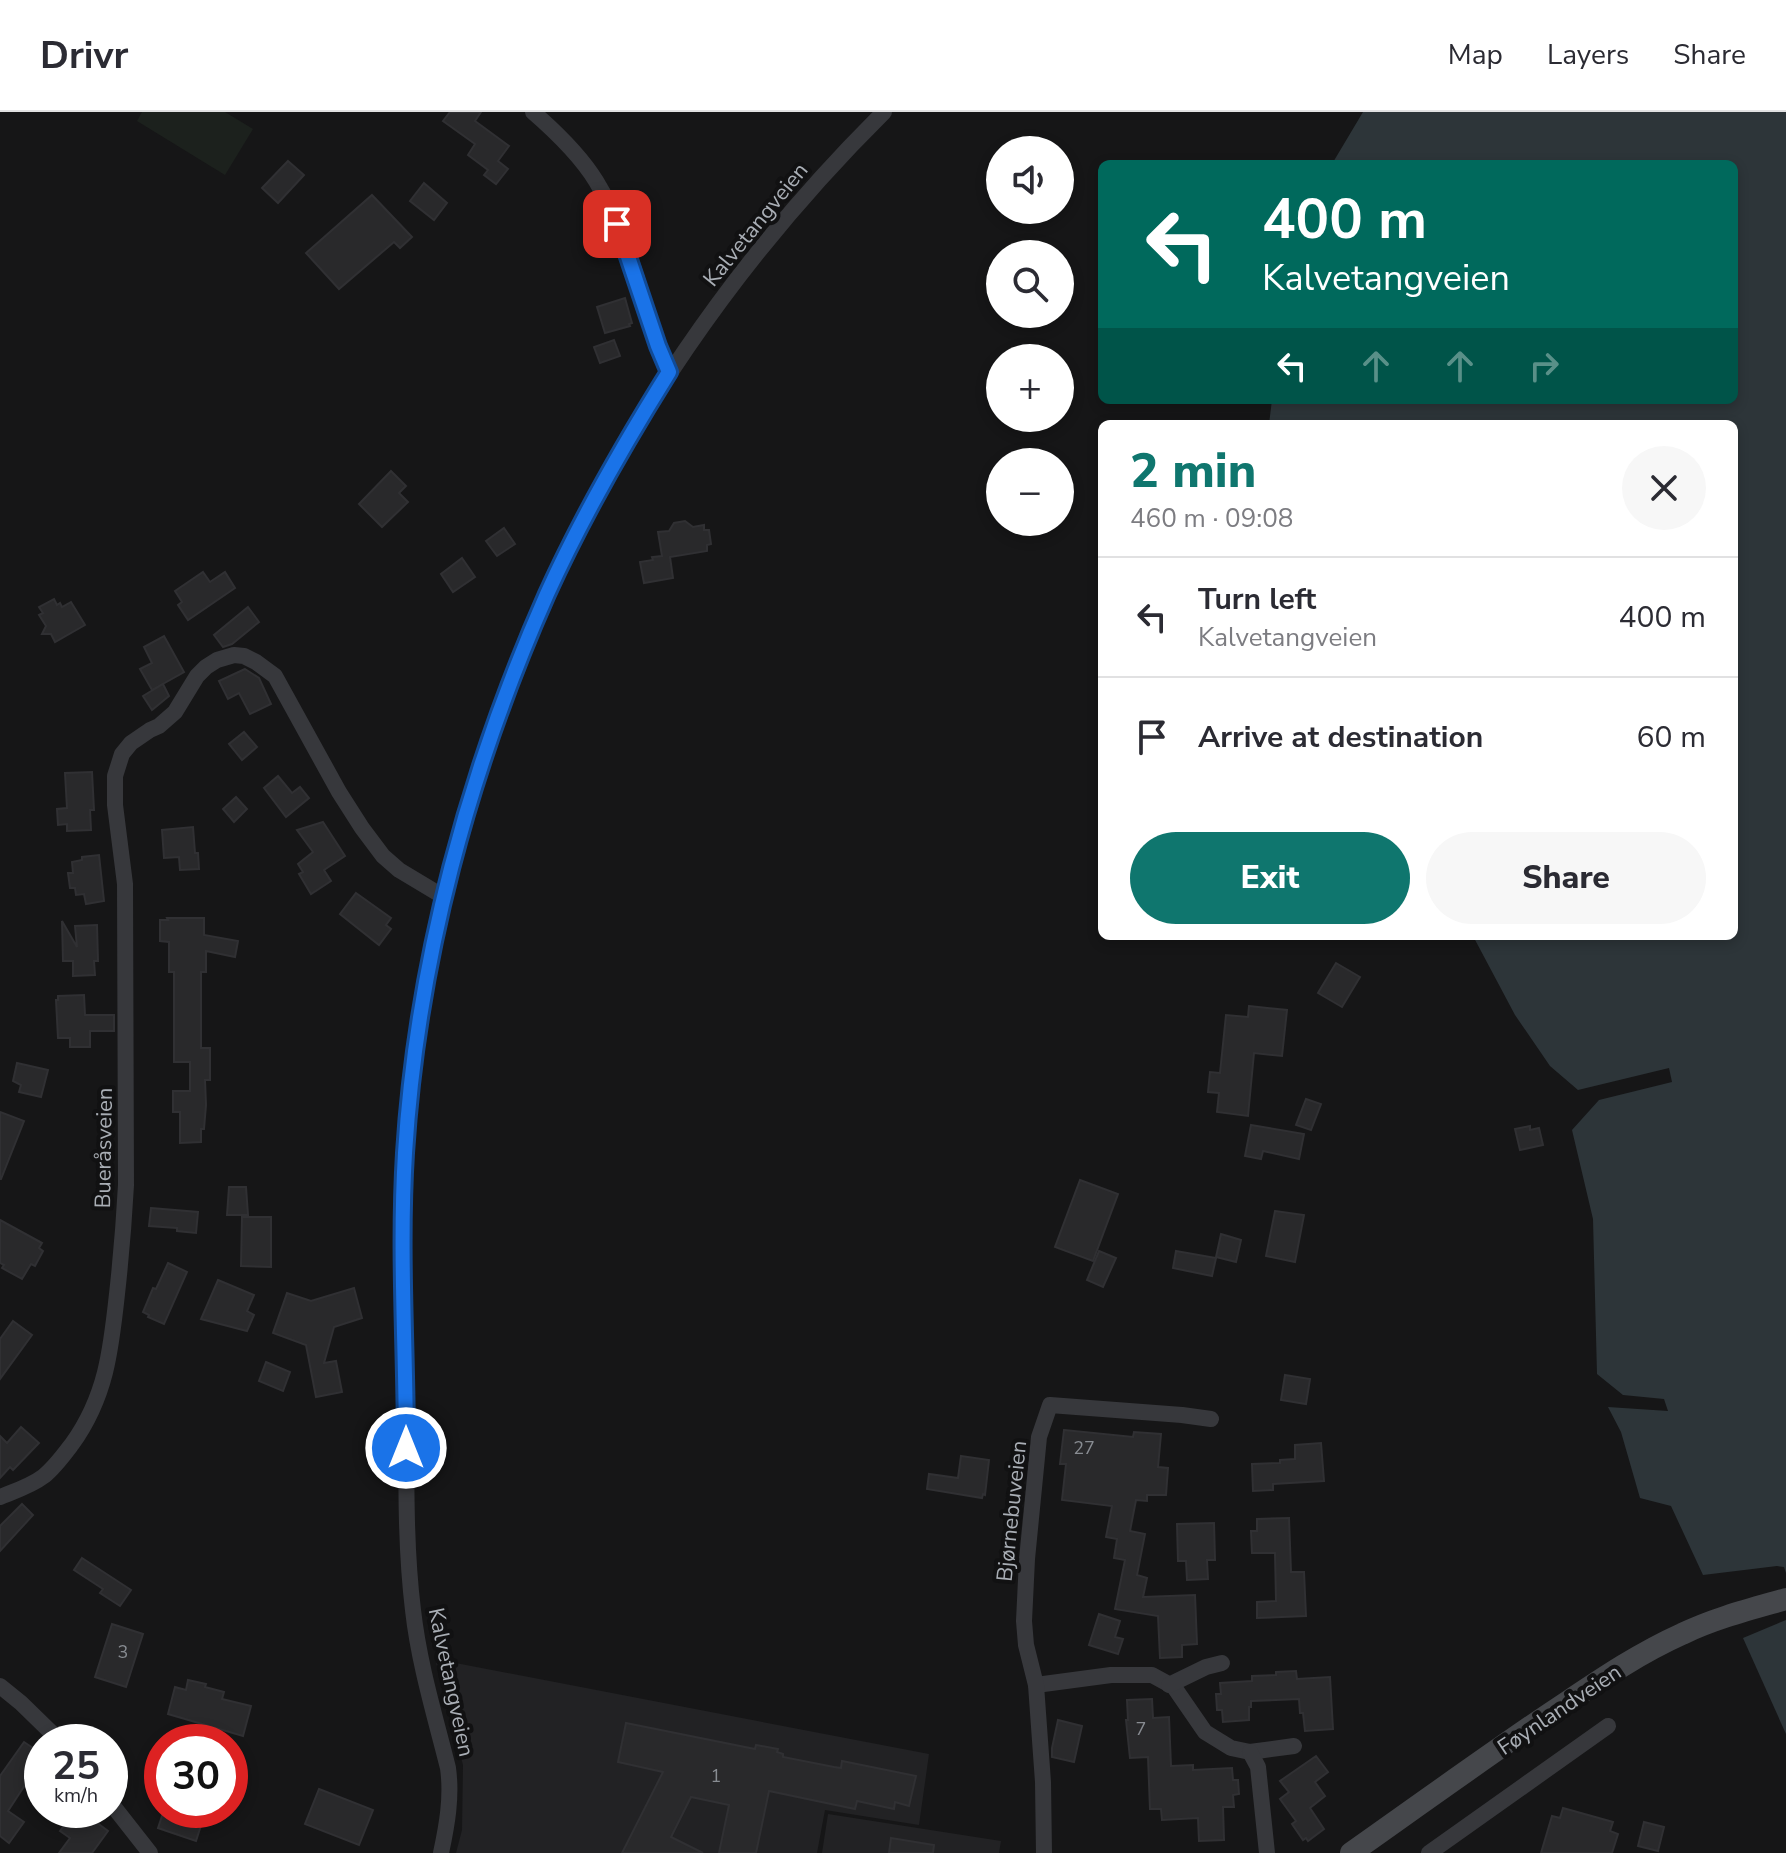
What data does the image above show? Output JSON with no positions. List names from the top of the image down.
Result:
{
  "streets": {
    "main road": ["Føynlandveien"],
    "street": ["Kalvetangveien", "Bueråsveien", "Bjørnebuveien"]
  },
  "crossings": [
    ["Kalvetangveien", "Bueråsveien"]
  ],
  "house_numbers": [
    "27",
    "3",
    "7",
    "1"
  ],
  "page": {
    "header": "Drivr",
    "nav": ["Map", "Layers", "Share"],
    "map_buttons": ["+", "−"],
    "turn": ["400 m", "Kalvetangveien"],
    "heading": ["2 min", "460 m · 09:08"],
    "list": [
      {
        "name": "Turn left",
        "note": "Kalvetangveien",
        "value": "400 m"
      },
      {
        "name": "Arrive at destination",
        "value": "60 m"
      }
    ],
    "buttons": ["Exit", "Share"],
    "speed": "25 km/h",
    "limit": "30"
  }
}
